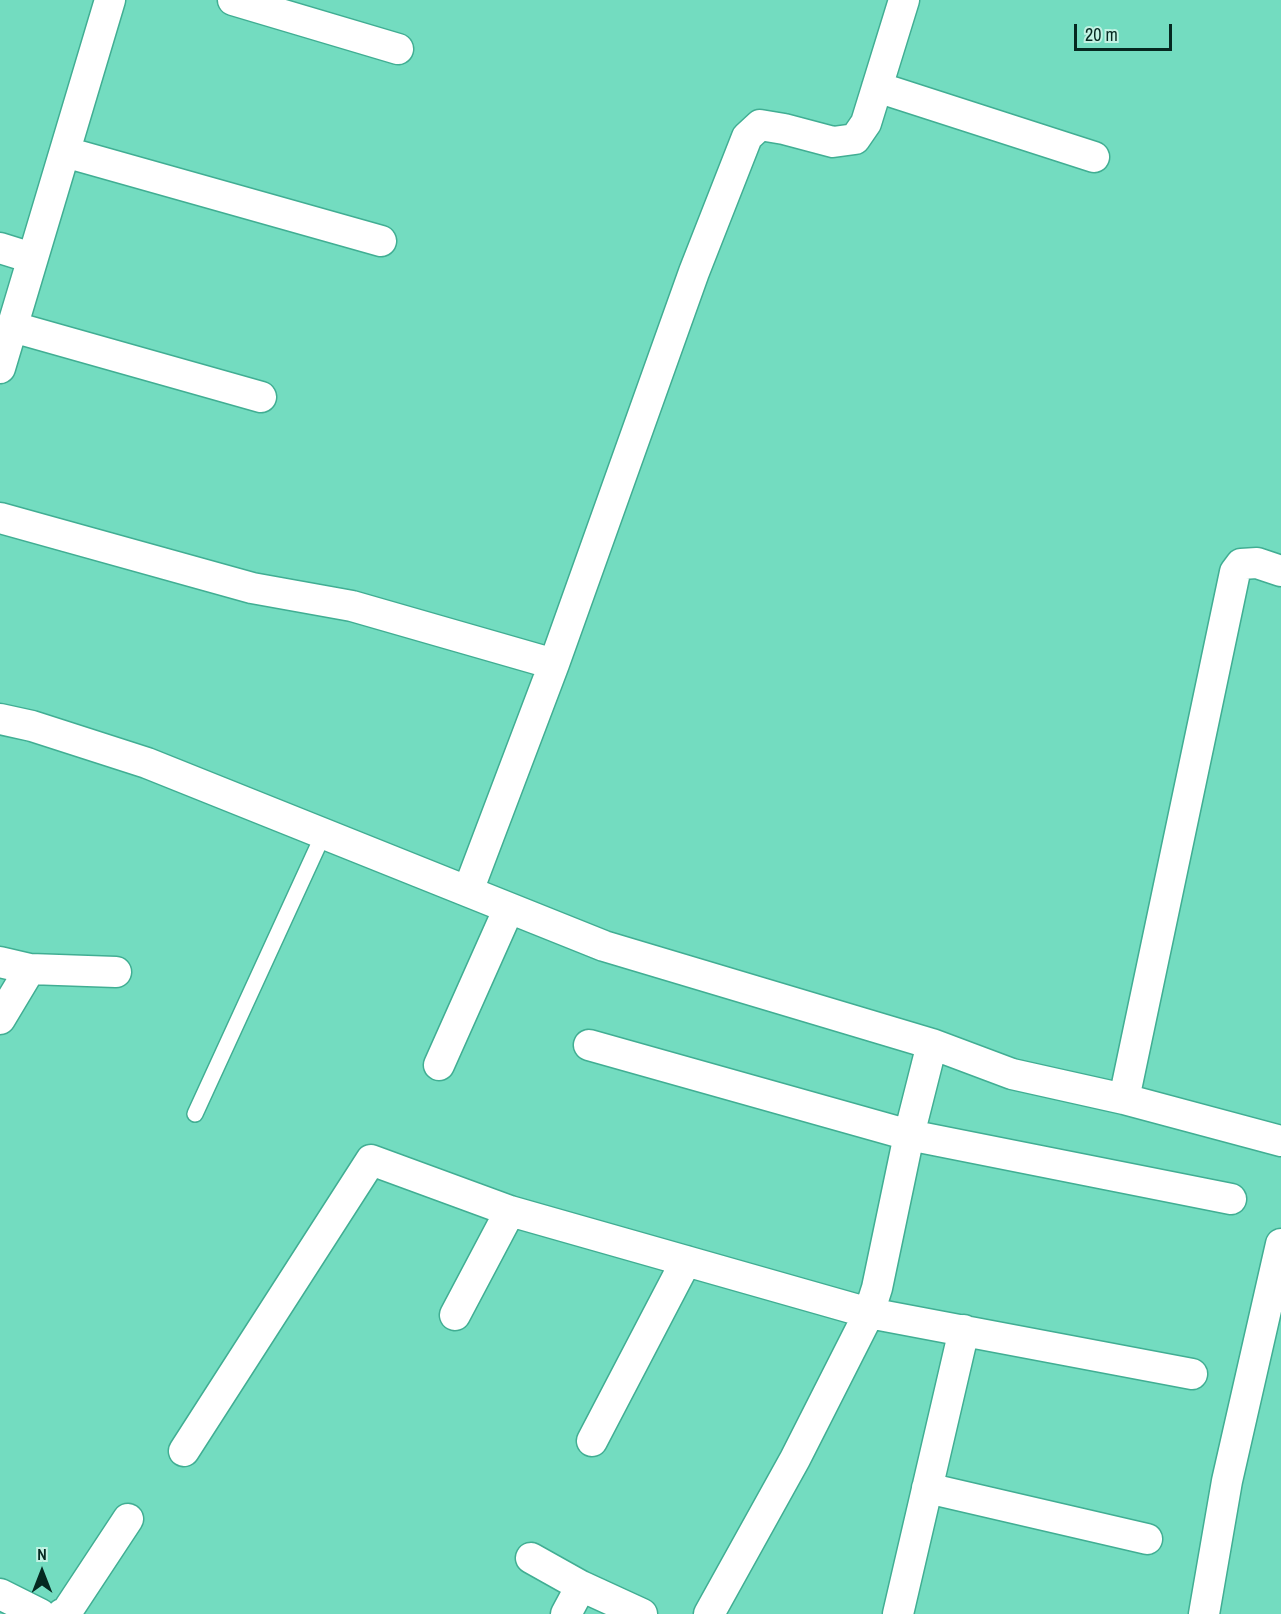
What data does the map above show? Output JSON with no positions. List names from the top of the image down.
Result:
{
  "scale_bar": "20 m",
  "north": "top"
}
